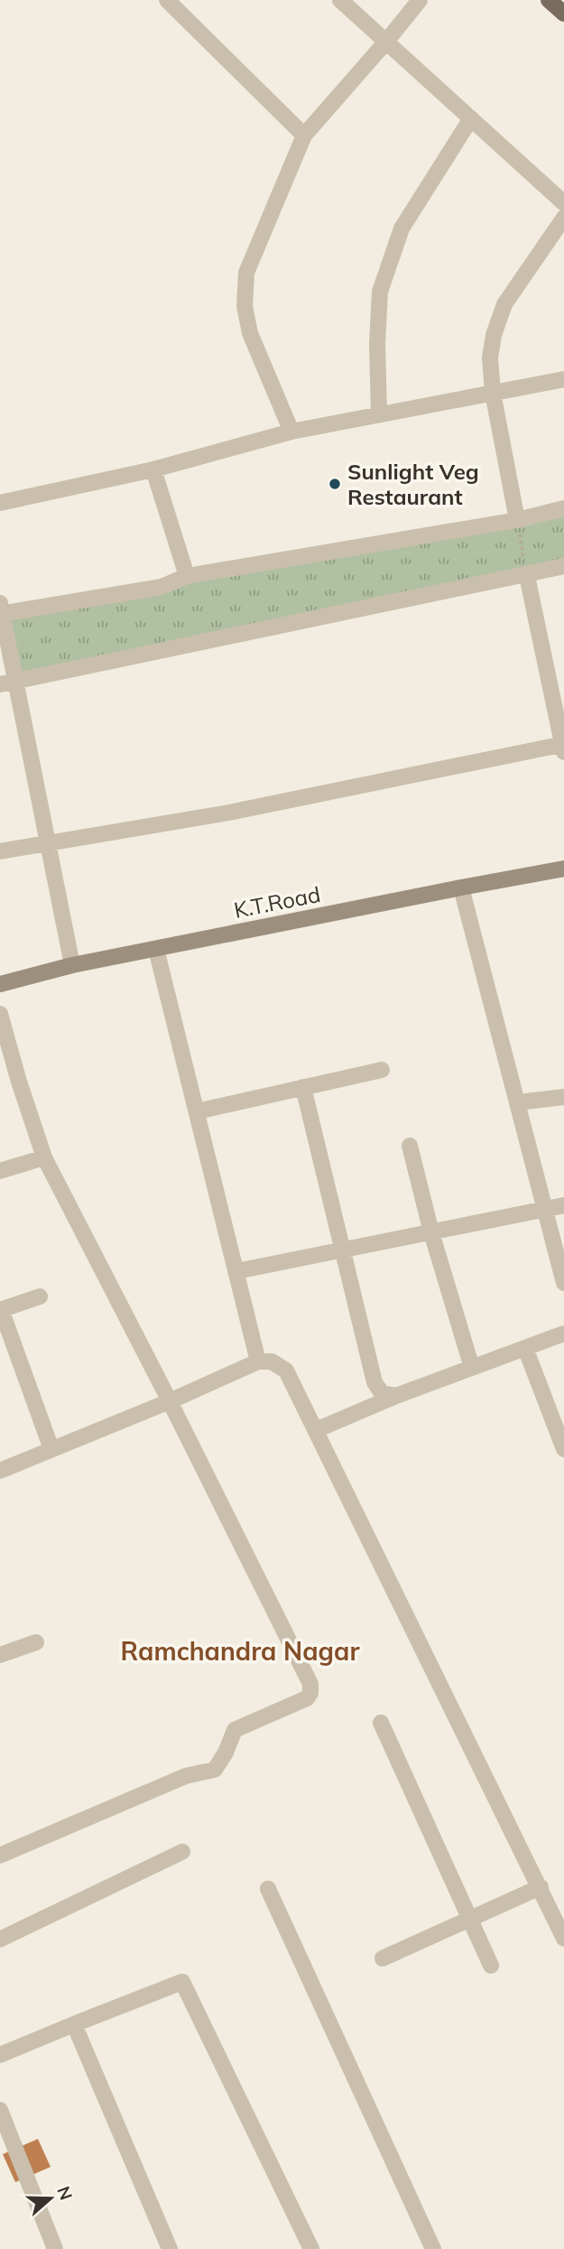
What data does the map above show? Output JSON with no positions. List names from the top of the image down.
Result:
{
  "streets": {
    "main road": ["K.T.Road"]
  },
  "districts": ["Ramchandra Nagar"],
  "places": ["Sunlight Veg Restaurant"],
  "north": "right"
}
